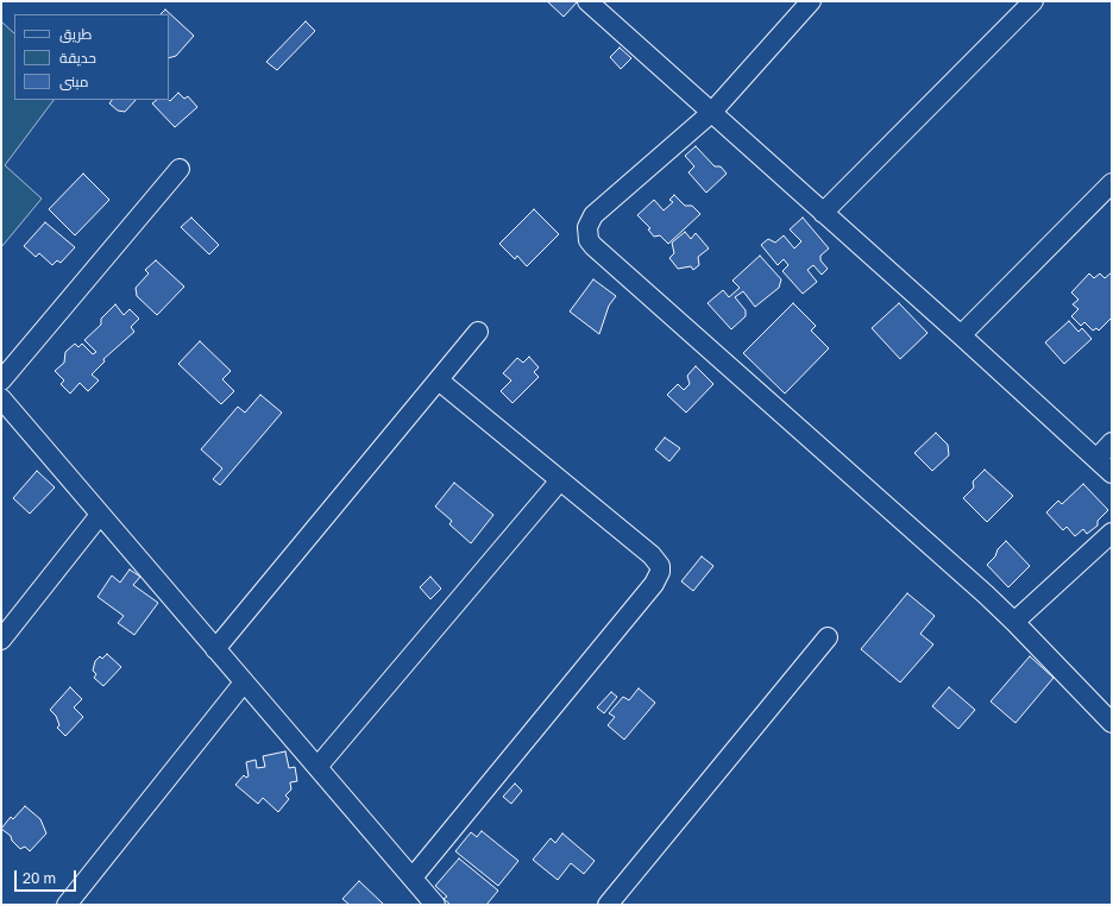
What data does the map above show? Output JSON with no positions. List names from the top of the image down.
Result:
{
  "legend": ["طريق", "حديقة", "مبنى"],
  "scale_bar": "20 m"
}
